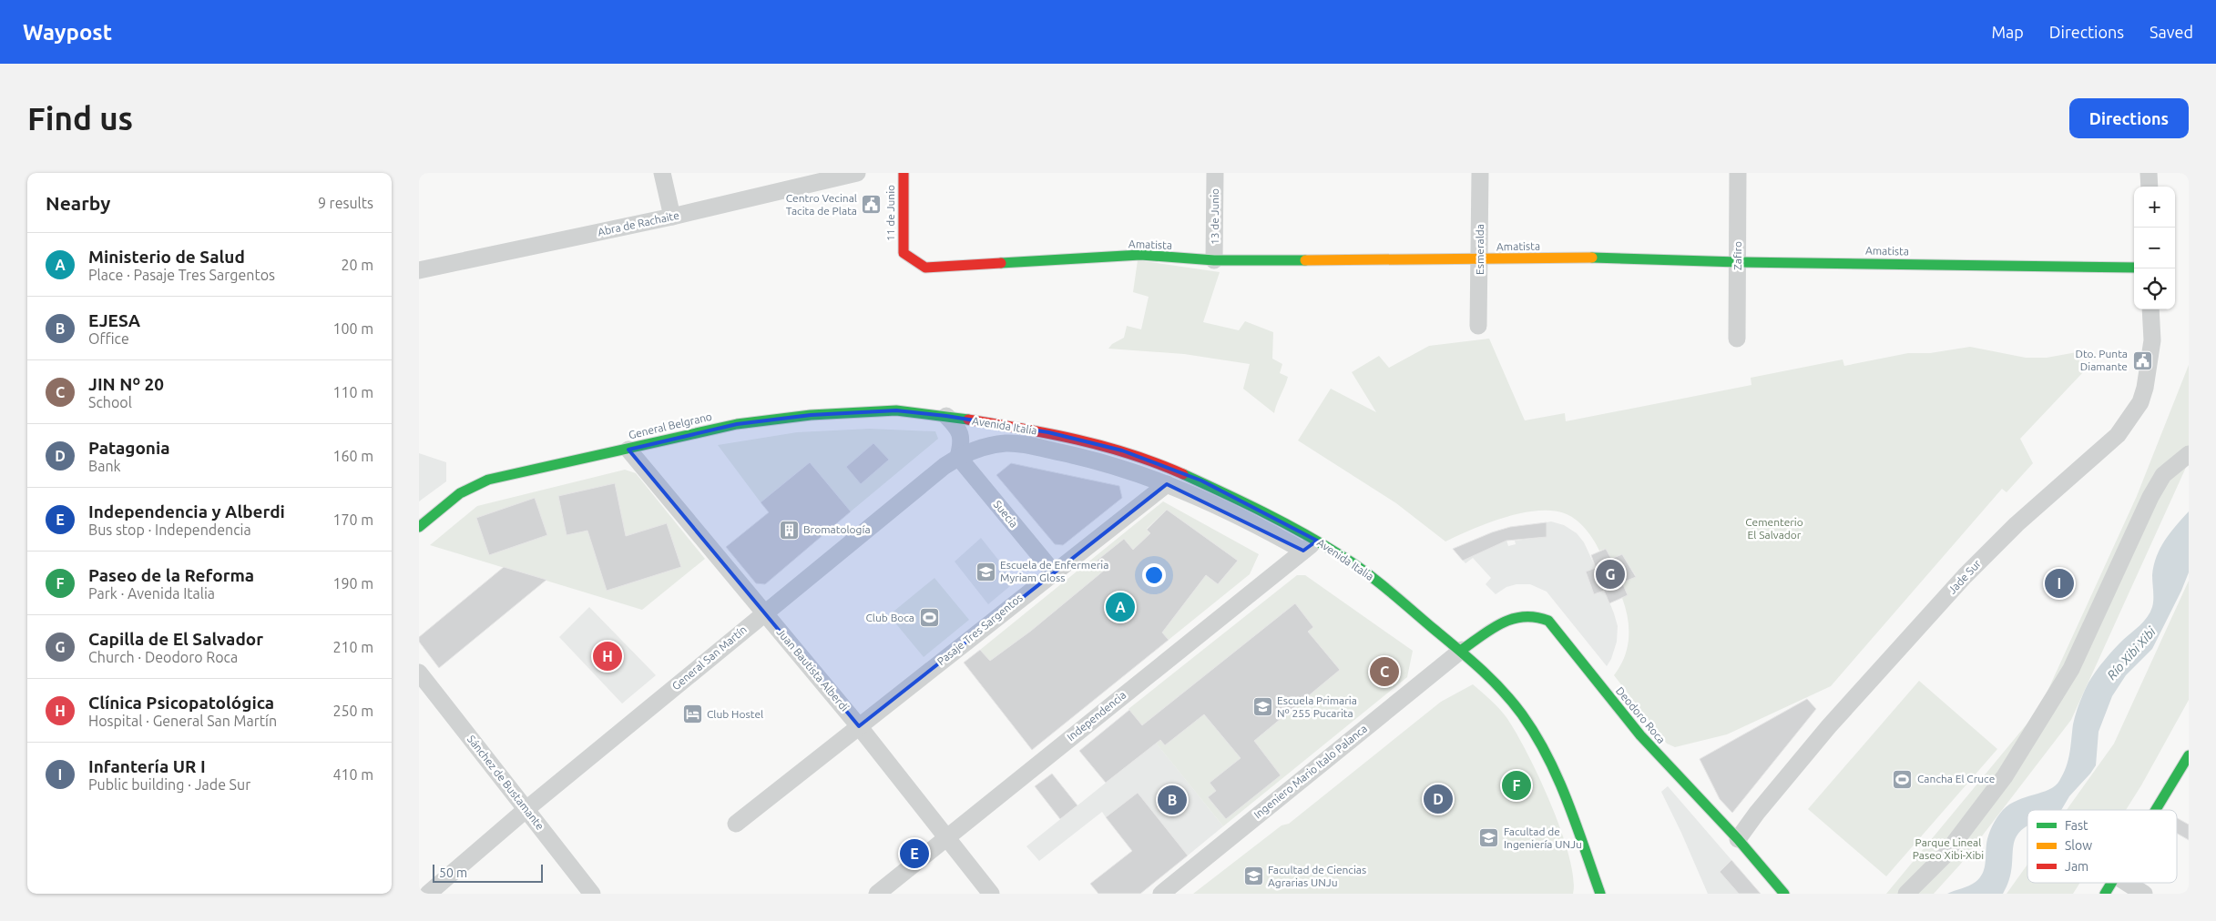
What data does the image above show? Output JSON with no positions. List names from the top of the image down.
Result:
{
  "streets": {
    "street": [
      "11 de Junio",
      "13 de Junio",
      "Abra de Rachaite",
      "Amatista",
      "Esmeralda",
      "Zafiro",
      "General Belgrano",
      "Avenida Italia",
      "Suecia",
      "Jade Sur",
      "Pasaje Tres Sargentos",
      "General San Martín",
      "Juan Bautista Alberdi",
      "Deodoro Roca",
      "Independencia",
      "Ingeniero Mario Italo Palanca",
      "Sánchez de Bustamante"
    ]
  },
  "crossings": [
    ["11 de Junio", "Amatista"],
    ["13 de Junio", "Amatista"],
    ["Amatista", "Esmeralda"],
    ["Amatista", "Zafiro"],
    ["General Belgrano", "Avenida Italia"],
    ["General Belgrano", "Juan Bautista Alberdi"],
    ["Avenida Italia", "Suecia"],
    ["Avenida Italia", "Pasaje Tres Sargentos"],
    ["Avenida Italia", "General San Martín"],
    ["Avenida Italia", "Deodoro Roca"],
    ["Avenida Italia", "Independencia"],
    ["Avenida Italia", "Ingeniero Mario Italo Palanca"],
    ["Suecia", "Pasaje Tres Sargentos"],
    ["Suecia", "General San Martín"],
    ["Jade Sur", "Deodoro Roca"],
    ["Pasaje Tres Sargentos", "Juan Bautista Alberdi"],
    ["General San Martín", "Juan Bautista Alberdi"],
    ["General San Martín", "Sánchez de Bustamante"],
    ["Juan Bautista Alberdi", "Independencia"],
    ["Deodoro Roca", "Ingeniero Mario Italo Palanca"]
  ],
  "water": ["Río Xibi Xibi"],
  "parks": ["Cementerio El Salvador", "Parque Lineal Paseo Xibi-Xibi"],
  "places": {
    "public building": ["Centro Vecinal Tacita de Plata", "Dto. Punta Diamante"],
    "building": ["Bromatología"],
    "school or university": [
      "Escuela de Enfermeria Myriam Gloss",
      "Escuela Primaria Nº 255 Pucarita",
      "Facultad de Ingeniería UNJu",
      "Facultad de Ciencias Agrarias UNJu"
    ],
    "sports": ["Club Boca", "Cancha El Cruce"],
    "hotel": ["Club Hostel"]
  },
  "legend": ["Fast", "Slow", "Jam"],
  "scale_bar": "50 m",
  "page": {
    "header": "Waypost",
    "nav": ["Map", "Directions", "Saved"],
    "buttons": "Directions",
    "title": "Find us",
    "heading": ["Nearby", "9 results"],
    "map_buttons": ["+", "−"],
    "list": [
      {
        "mark": "A",
        "name": "Ministerio de Salud",
        "note": "Place · Pasaje Tres Sargentos",
        "value": "20 m"
      },
      {
        "mark": "B",
        "name": "EJESA",
        "note": "Office",
        "value": "100 m"
      },
      {
        "mark": "C",
        "name": "JIN Nº 20",
        "note": "School",
        "value": "110 m"
      },
      {
        "mark": "D",
        "name": "Patagonia",
        "note": "Bank",
        "value": "160 m"
      },
      {
        "mark": "E",
        "name": "Independencia y Alberdi",
        "note": "Bus stop · Independencia",
        "value": "170 m"
      },
      {
        "mark": "F",
        "name": "Paseo de la Reforma",
        "note": "Park · Avenida Italia",
        "value": "190 m"
      },
      {
        "mark": "G",
        "name": "Capilla de El Salvador",
        "note": "Church · Deodoro Roca",
        "value": "210 m"
      },
      {
        "mark": "H",
        "name": "Clínica Psicopatológica",
        "note": "Hospital · General San Martín",
        "value": "250 m"
      },
      {
        "mark": "I",
        "name": "Infantería UR I",
        "note": "Public building · Jade Sur",
        "value": "410 m"
      }
    ],
    "pins": [
      "G",
      "I",
      "A",
      "H",
      "C",
      "F",
      "D",
      "B",
      "E"
    ],
    "scale": "50 m"
  }
}
